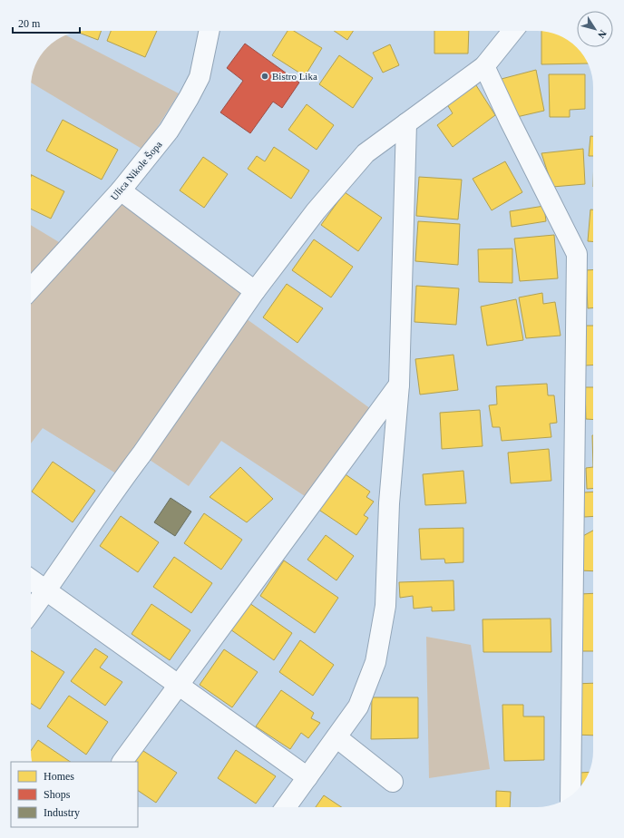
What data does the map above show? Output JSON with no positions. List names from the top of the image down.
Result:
{
  "streets": {
    "street": ["Ulica Nikole Šopa"]
  },
  "places": ["Bistro Lika"],
  "legend": ["Homes", "Shops", "Industry"],
  "scale_bar": "20 m",
  "north": "bottom right"
}
